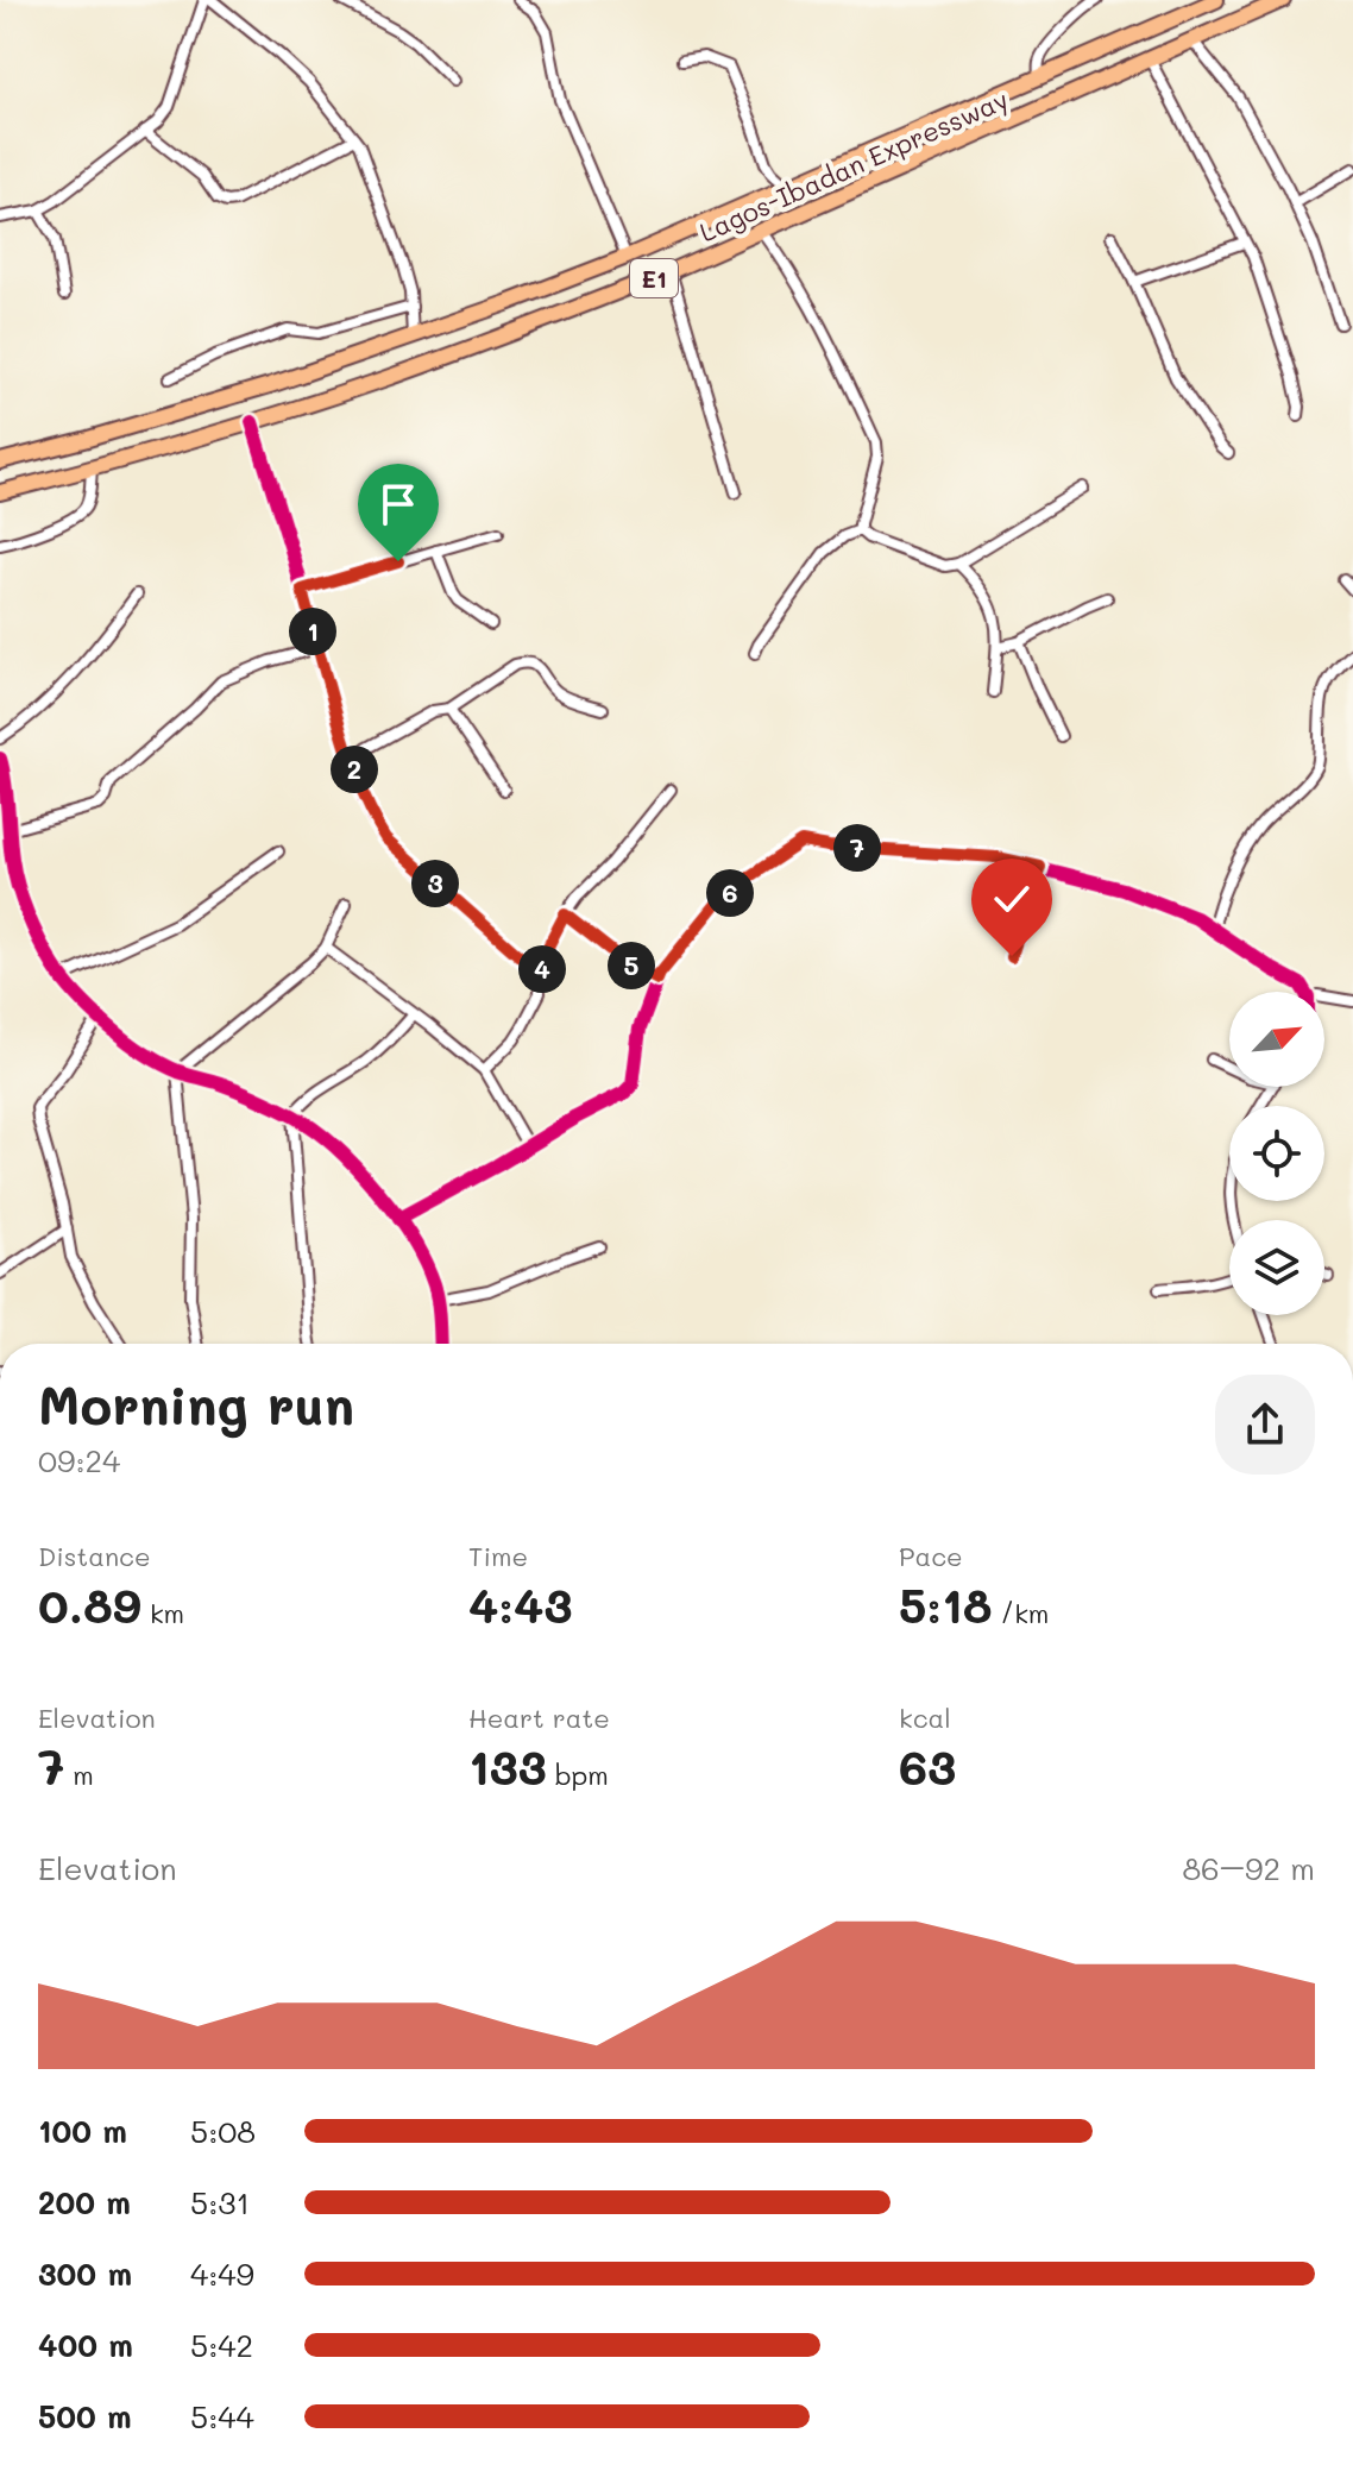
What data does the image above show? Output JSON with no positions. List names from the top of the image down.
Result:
{
  "streets": {
    "highway": ["Lagos-Ibadan Expressway", "E1"]
  },
  "north": "top right",
  "page": {
    "pins": [
      "1",
      "2",
      "7",
      "3",
      "6",
      "5",
      "4"
    ],
    "heading": ["Morning run", "09:24"],
    "stats": [
      ["Distance", "0.89 km"],
      ["Time", "4:43"],
      ["Pace", "5:18 /km"],
      ["Elevation", "7 m"],
      ["Heart rate", "133 bpm"],
      ["kcal", "63"]
    ],
    "chart": ["Elevation", "86–92 m"],
    "list": [
      {
        "name": "100 m",
        "note": "5:08"
      },
      {
        "name": "200 m",
        "note": "5:31"
      },
      {
        "name": "300 m",
        "note": "4:49"
      },
      {
        "name": "400 m",
        "note": "5:42"
      },
      {
        "name": "500 m",
        "note": "5:44"
      }
    ]
  }
}
